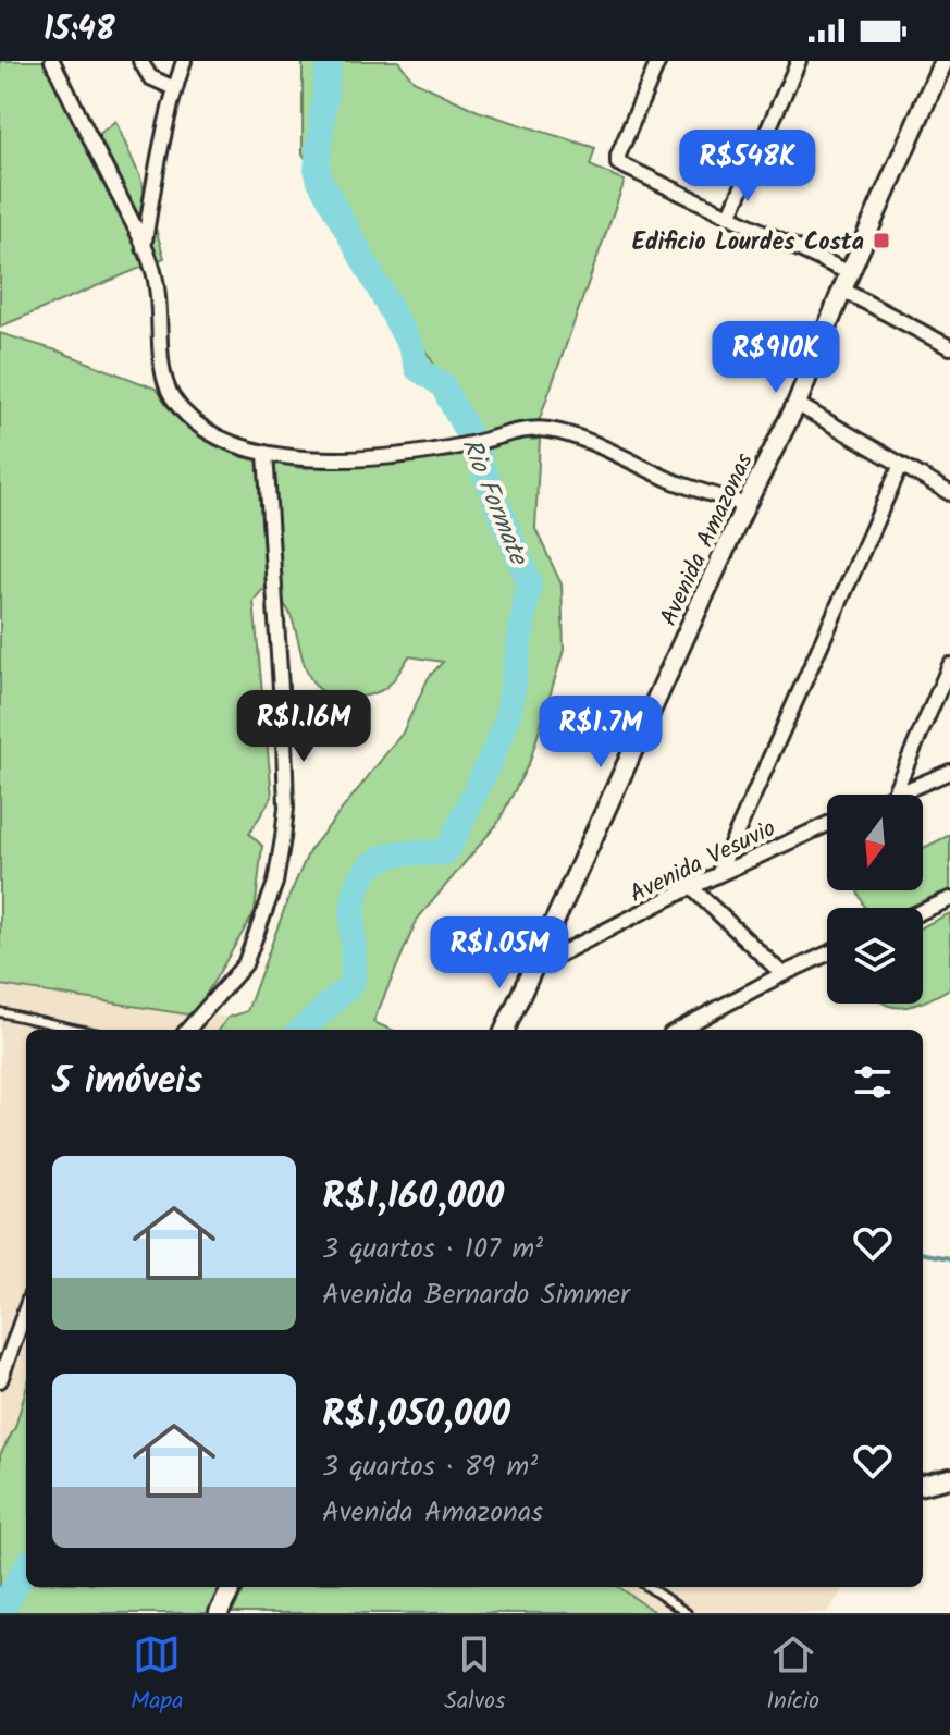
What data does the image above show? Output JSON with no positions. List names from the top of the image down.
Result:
{
  "streets": {
    "street": ["Avenida Amazonas", "Avenida Vesuvio"]
  },
  "crossings": [
    ["Avenida Amazonas", "Avenida Vesuvio"]
  ],
  "water": ["Rio Formate"],
  "places": {
    "transit": ["Edificio Lourdes Costa"]
  },
  "north": "bottom",
  "page": {
    "status": "15:48",
    "price": [
      "R$548K",
      "R$910K",
      "R$1.16M",
      "R$1.7M",
      "R$1.05M"
    ],
    "heading": "5 imóveis",
    "list": [
      {
        "name": "R$1,160,000",
        "note": "3 quartos · 107 m² · Avenida Bernardo Simmer"
      },
      {
        "name": "R$1,050,000",
        "note": "3 quartos · 89 m² · Avenida Amazonas"
      }
    ],
    "tabs": ["Mapa", "Salvos", "Início"]
  }
}
